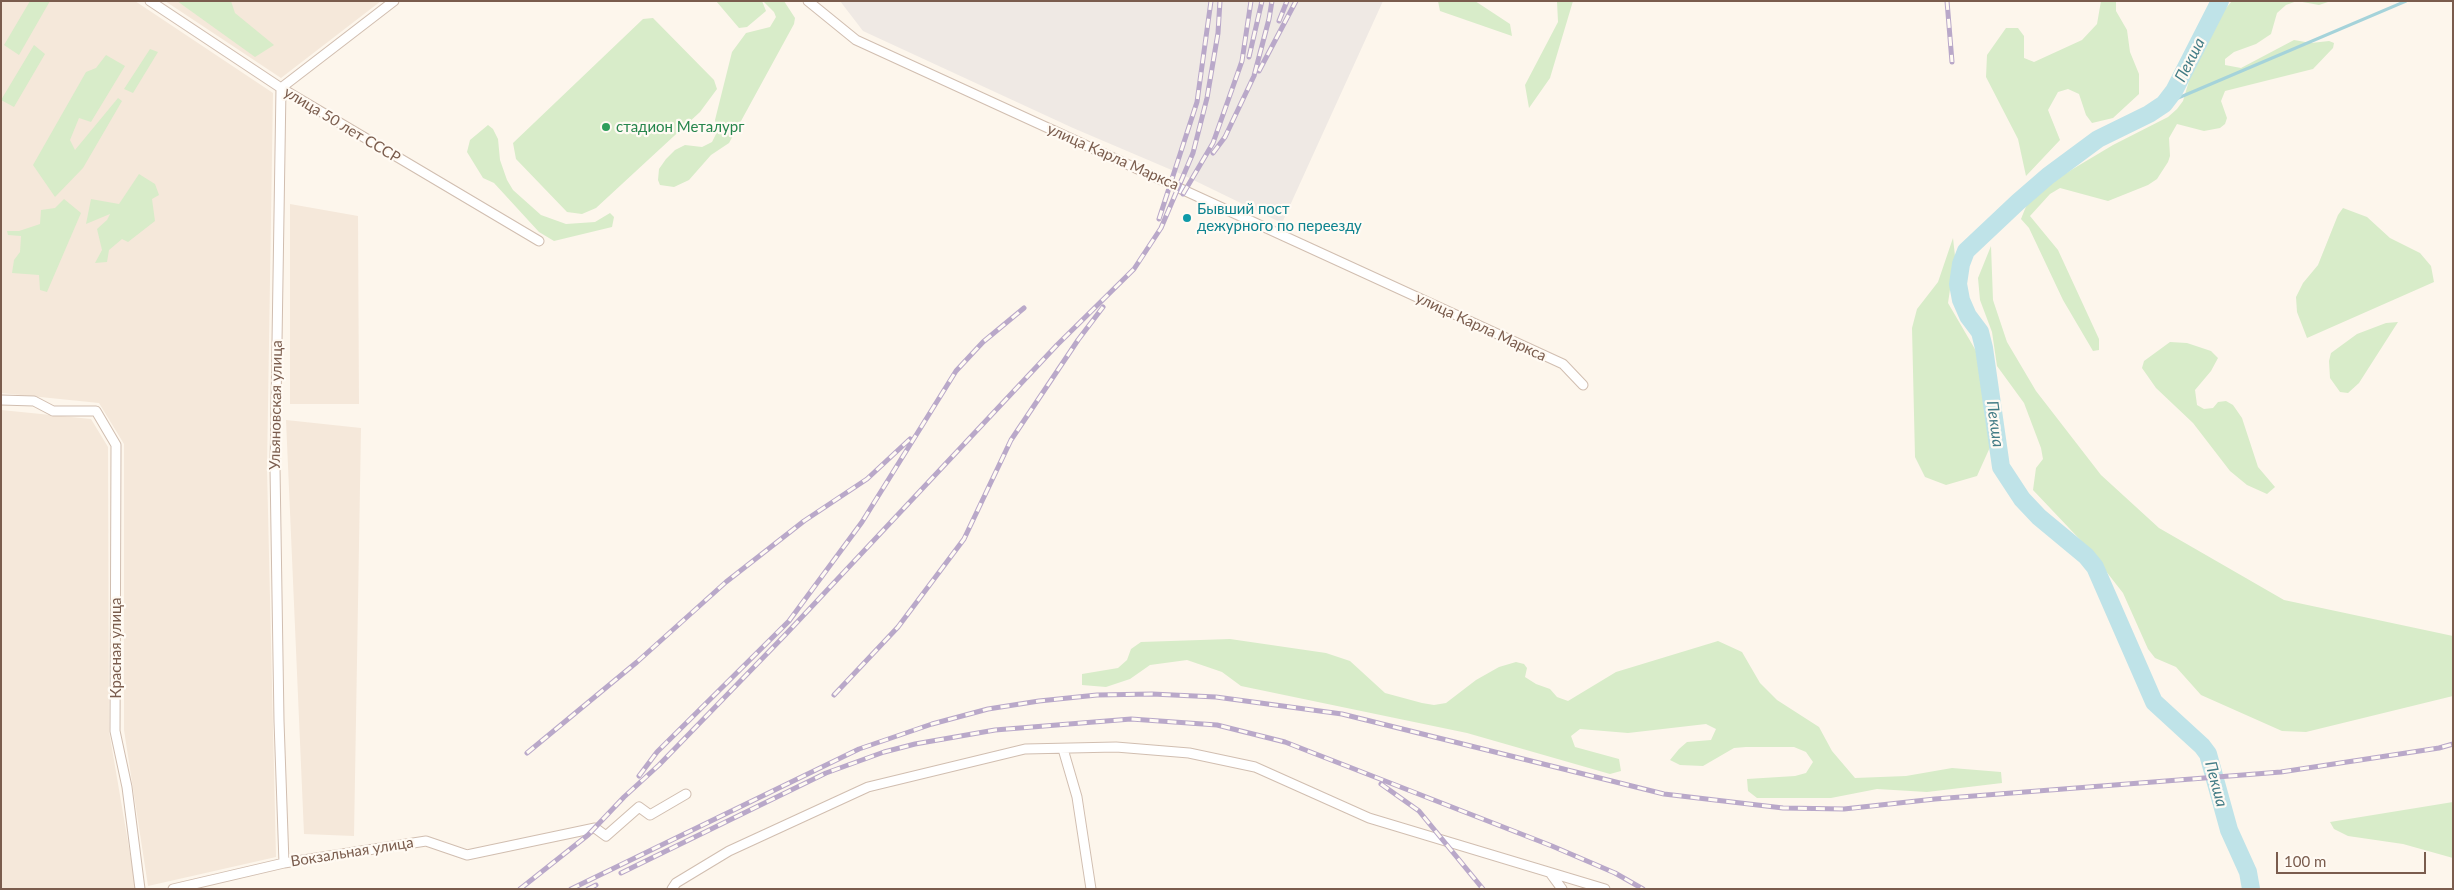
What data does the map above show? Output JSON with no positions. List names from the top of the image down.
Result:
{
  "streets": {
    "street": [
      "улица 50 лет СССР",
      "улица Карла Маркса",
      "Ульяновская улица",
      "Красная улица",
      "Вокзальная улица"
    ]
  },
  "crossings": [
    ["улица 50 лет СССР", "Ульяновская улица"],
    ["Ульяновская улица", "Вокзальная улица"]
  ],
  "water": ["Пекша"],
  "places": ["стадион Металург", "Бывший пост дежурного по переезду"],
  "scale_bar": "100 m"
}
